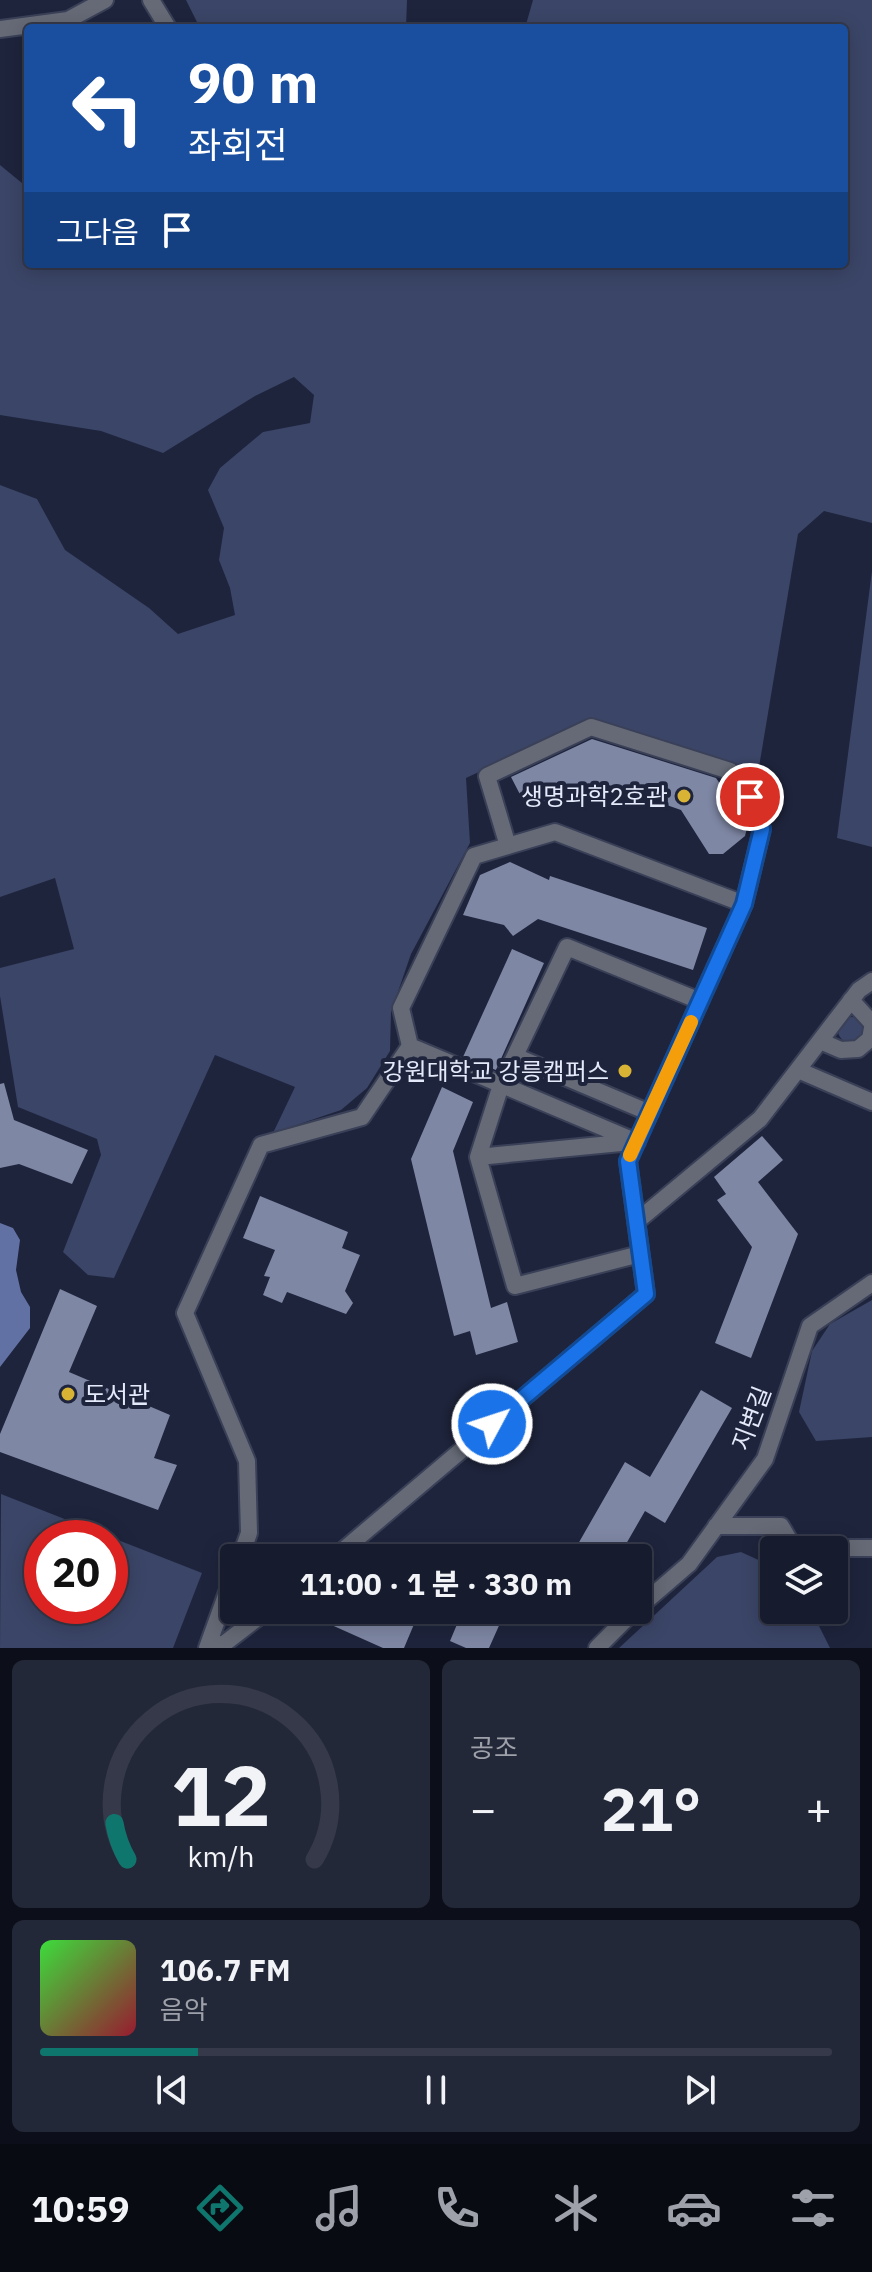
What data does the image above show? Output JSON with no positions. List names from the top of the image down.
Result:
{
  "streets": {
    "street": ["지변길"]
  },
  "places": ["생명과학2호관", "강원대학교 강릉캠퍼스", "도서관"],
  "page": {
    "turn": ["90 m", "좌회전"],
    "then": "그다음",
    "limit": "20",
    "trip": "11:00 · 1 분 · 330 m",
    "tile": "공조",
    "heat": ["−", "21°", "+"],
    "song": ["106.7 FM", "음악"],
    "tabs": "10:59",
    "gauge": ["12", "km/h"]
  }
}
